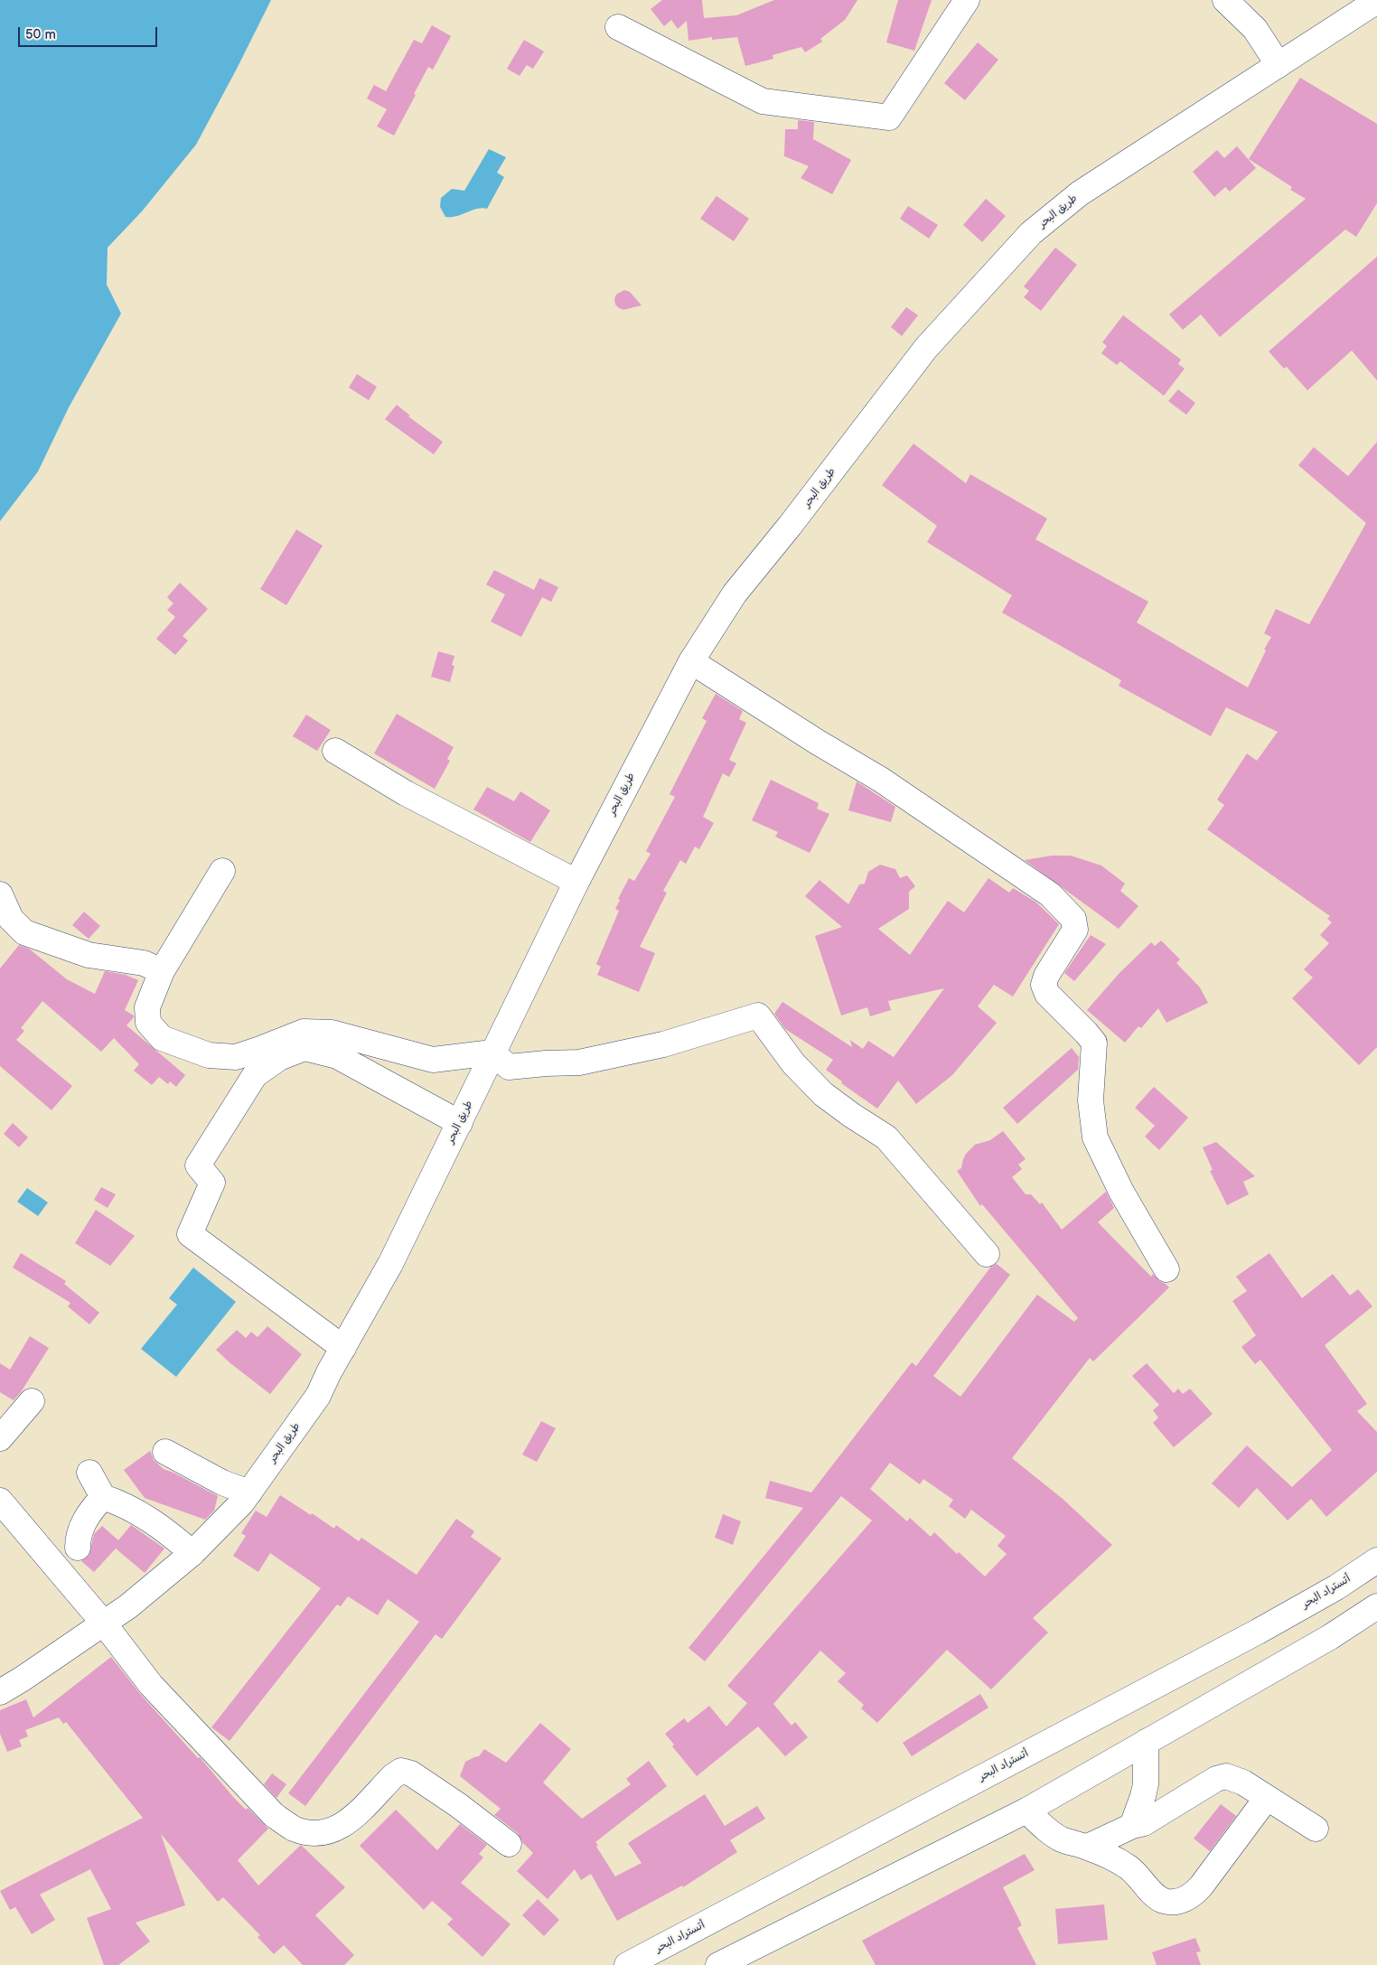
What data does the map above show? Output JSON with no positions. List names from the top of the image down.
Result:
{
  "streets": {
    "main road": ["طريق البحر", "أتستراد البحر"]
  },
  "scale_bar": "50 m"
}
